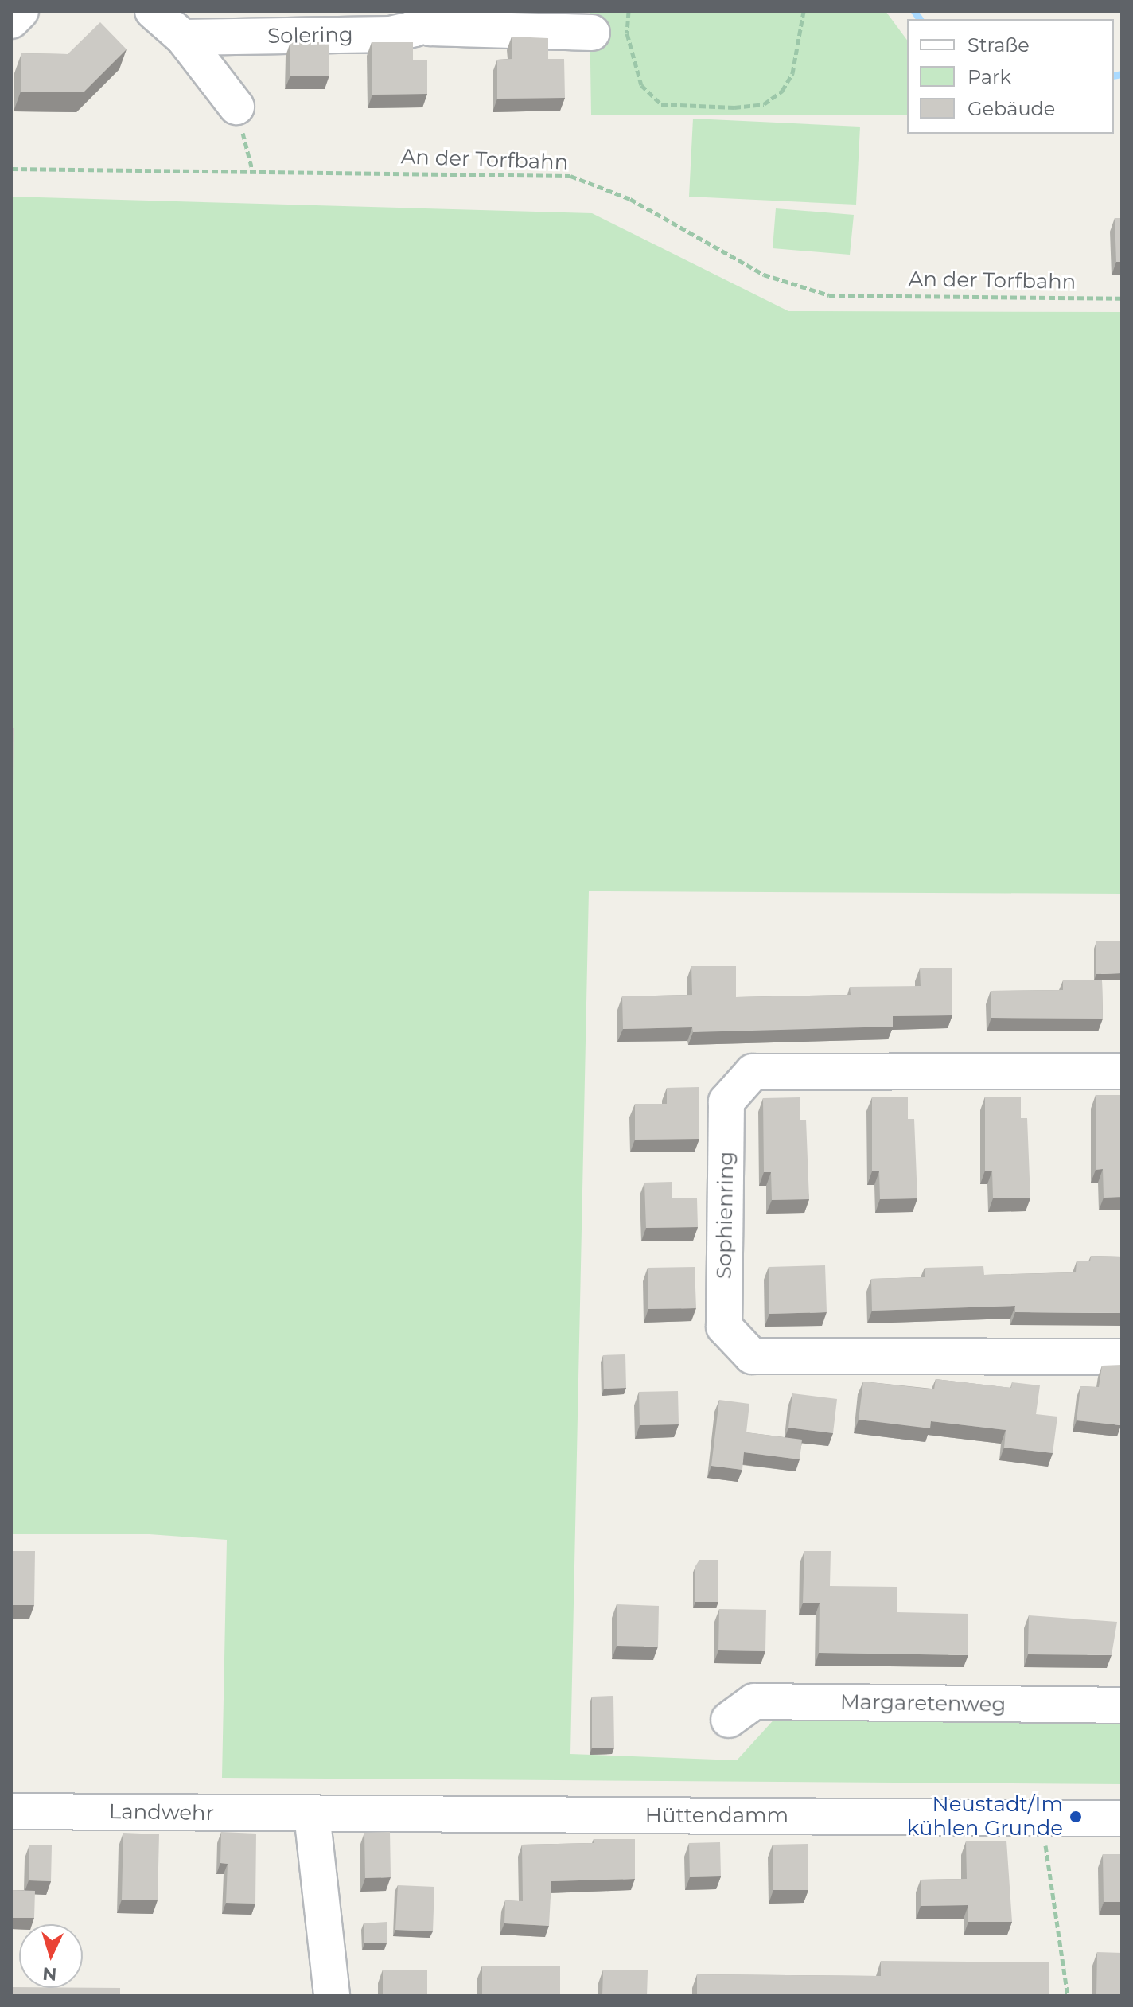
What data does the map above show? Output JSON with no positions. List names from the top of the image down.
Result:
{
  "streets": {
    "street": [
      "Solering",
      "Sophienring",
      "Margaretenweg",
      "Landwehr",
      "Hüttendamm"
    ],
    "path": ["An der Torfbahn"]
  },
  "crossings": [
    ["Landwehr", "Hüttendamm"]
  ],
  "places": ["Neustadt/Im kühlen Grunde"],
  "legend": ["Straße", "Park", "Gebäude"],
  "north": "bottom"
}
